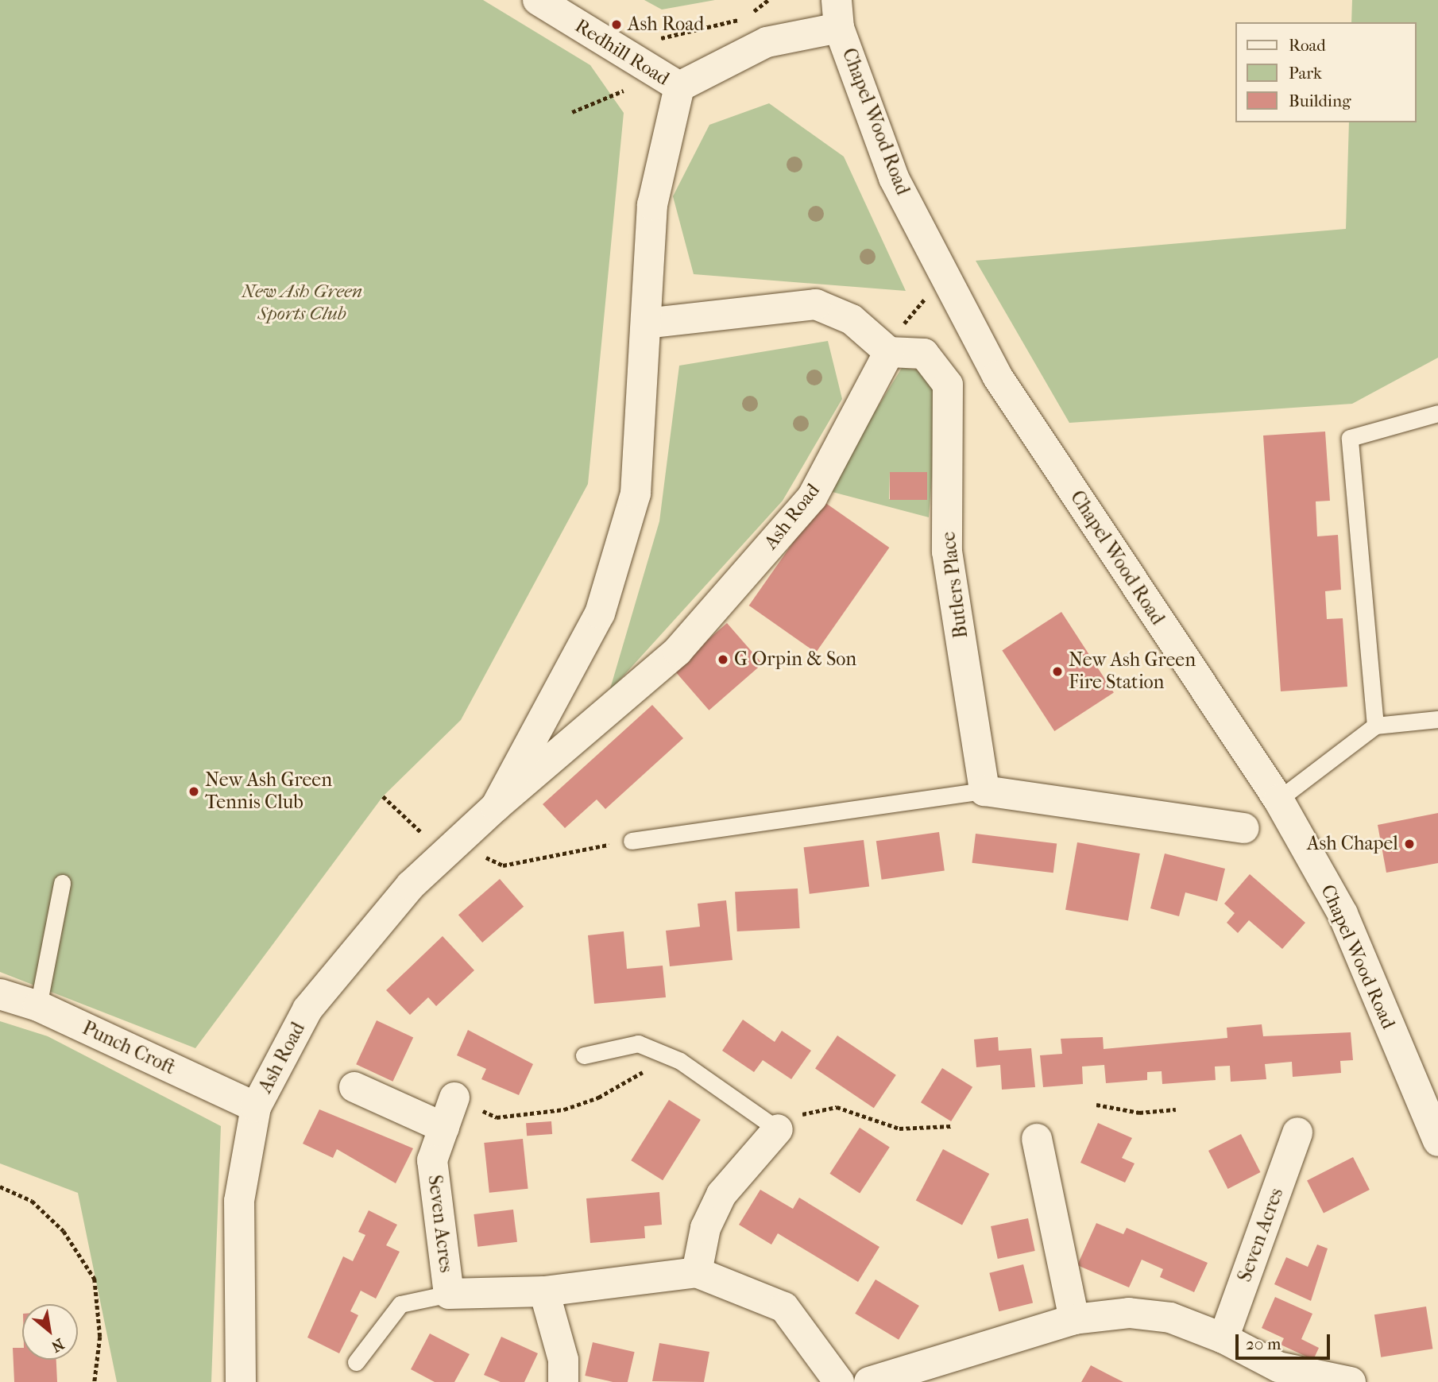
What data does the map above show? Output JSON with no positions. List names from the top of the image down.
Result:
{
  "streets": {
    "street": [
      "Redhill Road",
      "Chapel Wood Road",
      "Ash Road",
      "Butlers Place",
      "Punch Croft",
      "Seven Acres"
    ]
  },
  "crossings": [
    ["Redhill Road", "Ash Road"],
    ["Ash Road", "Butlers Place"],
    ["Ash Road", "Punch Croft"]
  ],
  "parks": ["New Ash Green Sports Club"],
  "places": [
    "Ash Road",
    "G Orpin & Son",
    "New Ash Green Fire Station",
    "New Ash Green Tennis Club",
    "Ash Chapel"
  ],
  "legend": ["Road", "Park", "Building"],
  "scale_bar": "20 m",
  "north": "bottom right"
}
